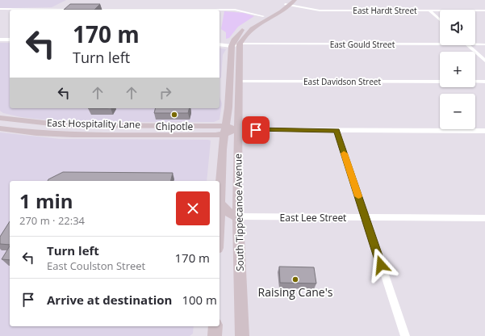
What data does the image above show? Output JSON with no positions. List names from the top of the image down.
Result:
{
  "streets": {
    "main road": ["East Hospitality Lane", "South Tippecanoe Avenue"],
    "street": [
      "East Hardt Street",
      "East Gould Street",
      "East Davidson Street",
      "East Lee Street"
    ]
  },
  "crossings": [
    ["East Gould Street", "South Tippecanoe Avenue"],
    ["East Davidson Street", "South Tippecanoe Avenue"],
    ["East Hospitality Lane", "South Tippecanoe Avenue"],
    ["South Tippecanoe Avenue", "East Lee Street"]
  ],
  "places": ["Chipotle", "Raising Cane's"],
  "page": {
    "map_buttons": ["+", "−"],
    "turn": ["170 m", "Turn left"],
    "heading": ["1 min", "270 m · 22:34"],
    "list": [
      {
        "name": "Turn left",
        "note": "East Coulston Street",
        "value": "170 m"
      },
      {
        "name": "Arrive at destination",
        "value": "100 m"
      }
    ]
  }
}
